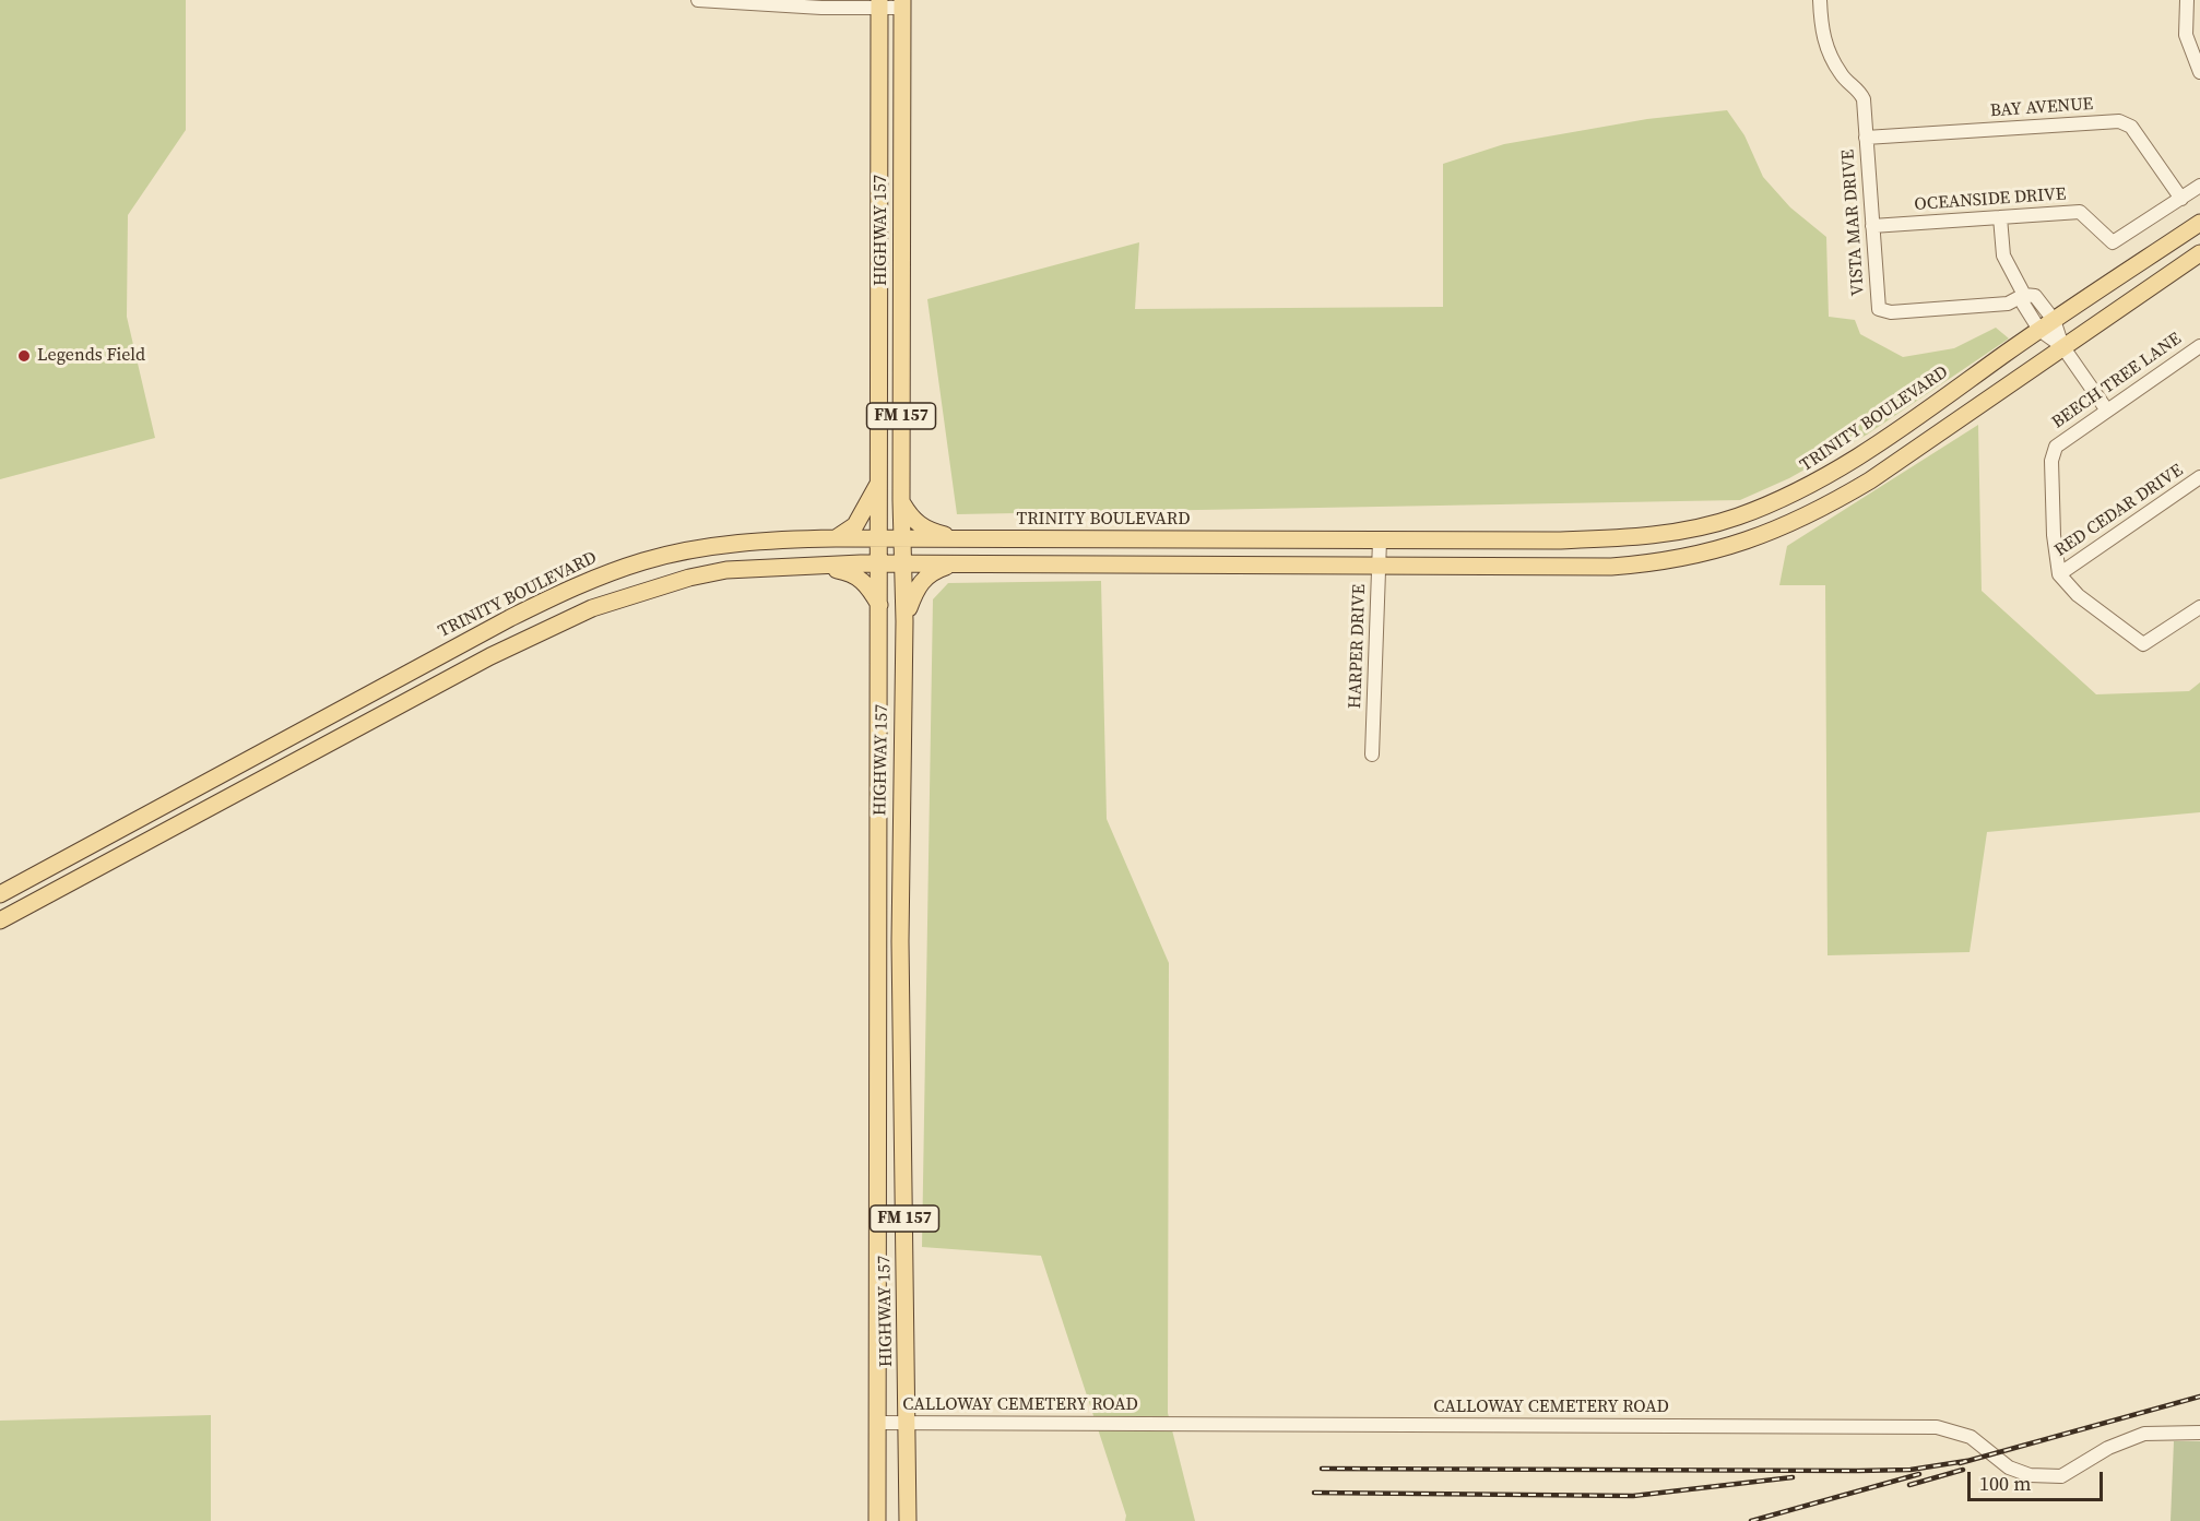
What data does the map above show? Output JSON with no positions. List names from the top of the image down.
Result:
{
  "streets": {
    "main road": ["HIGHWAY 157", "FM 157", "TRINITY BOULEVARD"],
    "street": [
      "BAY AVENUE",
      "OCEANSIDE DRIVE",
      "VISTA MAR DRIVE",
      "BEECH TREE LANE",
      "RED CEDAR DRIVE",
      "HARPER DRIVE",
      "CALLOWAY CEMETERY ROAD"
    ]
  },
  "crossings": [
    ["BAY AVENUE", "OCEANSIDE DRIVE"],
    ["BAY AVENUE", "VISTA MAR DRIVE"],
    ["OCEANSIDE DRIVE", "VISTA MAR DRIVE"],
    ["HIGHWAY 157", "TRINITY BOULEVARD"],
    ["HIGHWAY 157", "CALLOWAY CEMETERY ROAD"],
    ["BEECH TREE LANE", "RED CEDAR DRIVE"],
    ["TRINITY BOULEVARD", "HARPER DRIVE"]
  ],
  "places": ["Legends Field"],
  "scale_bar": "100 m"
}
